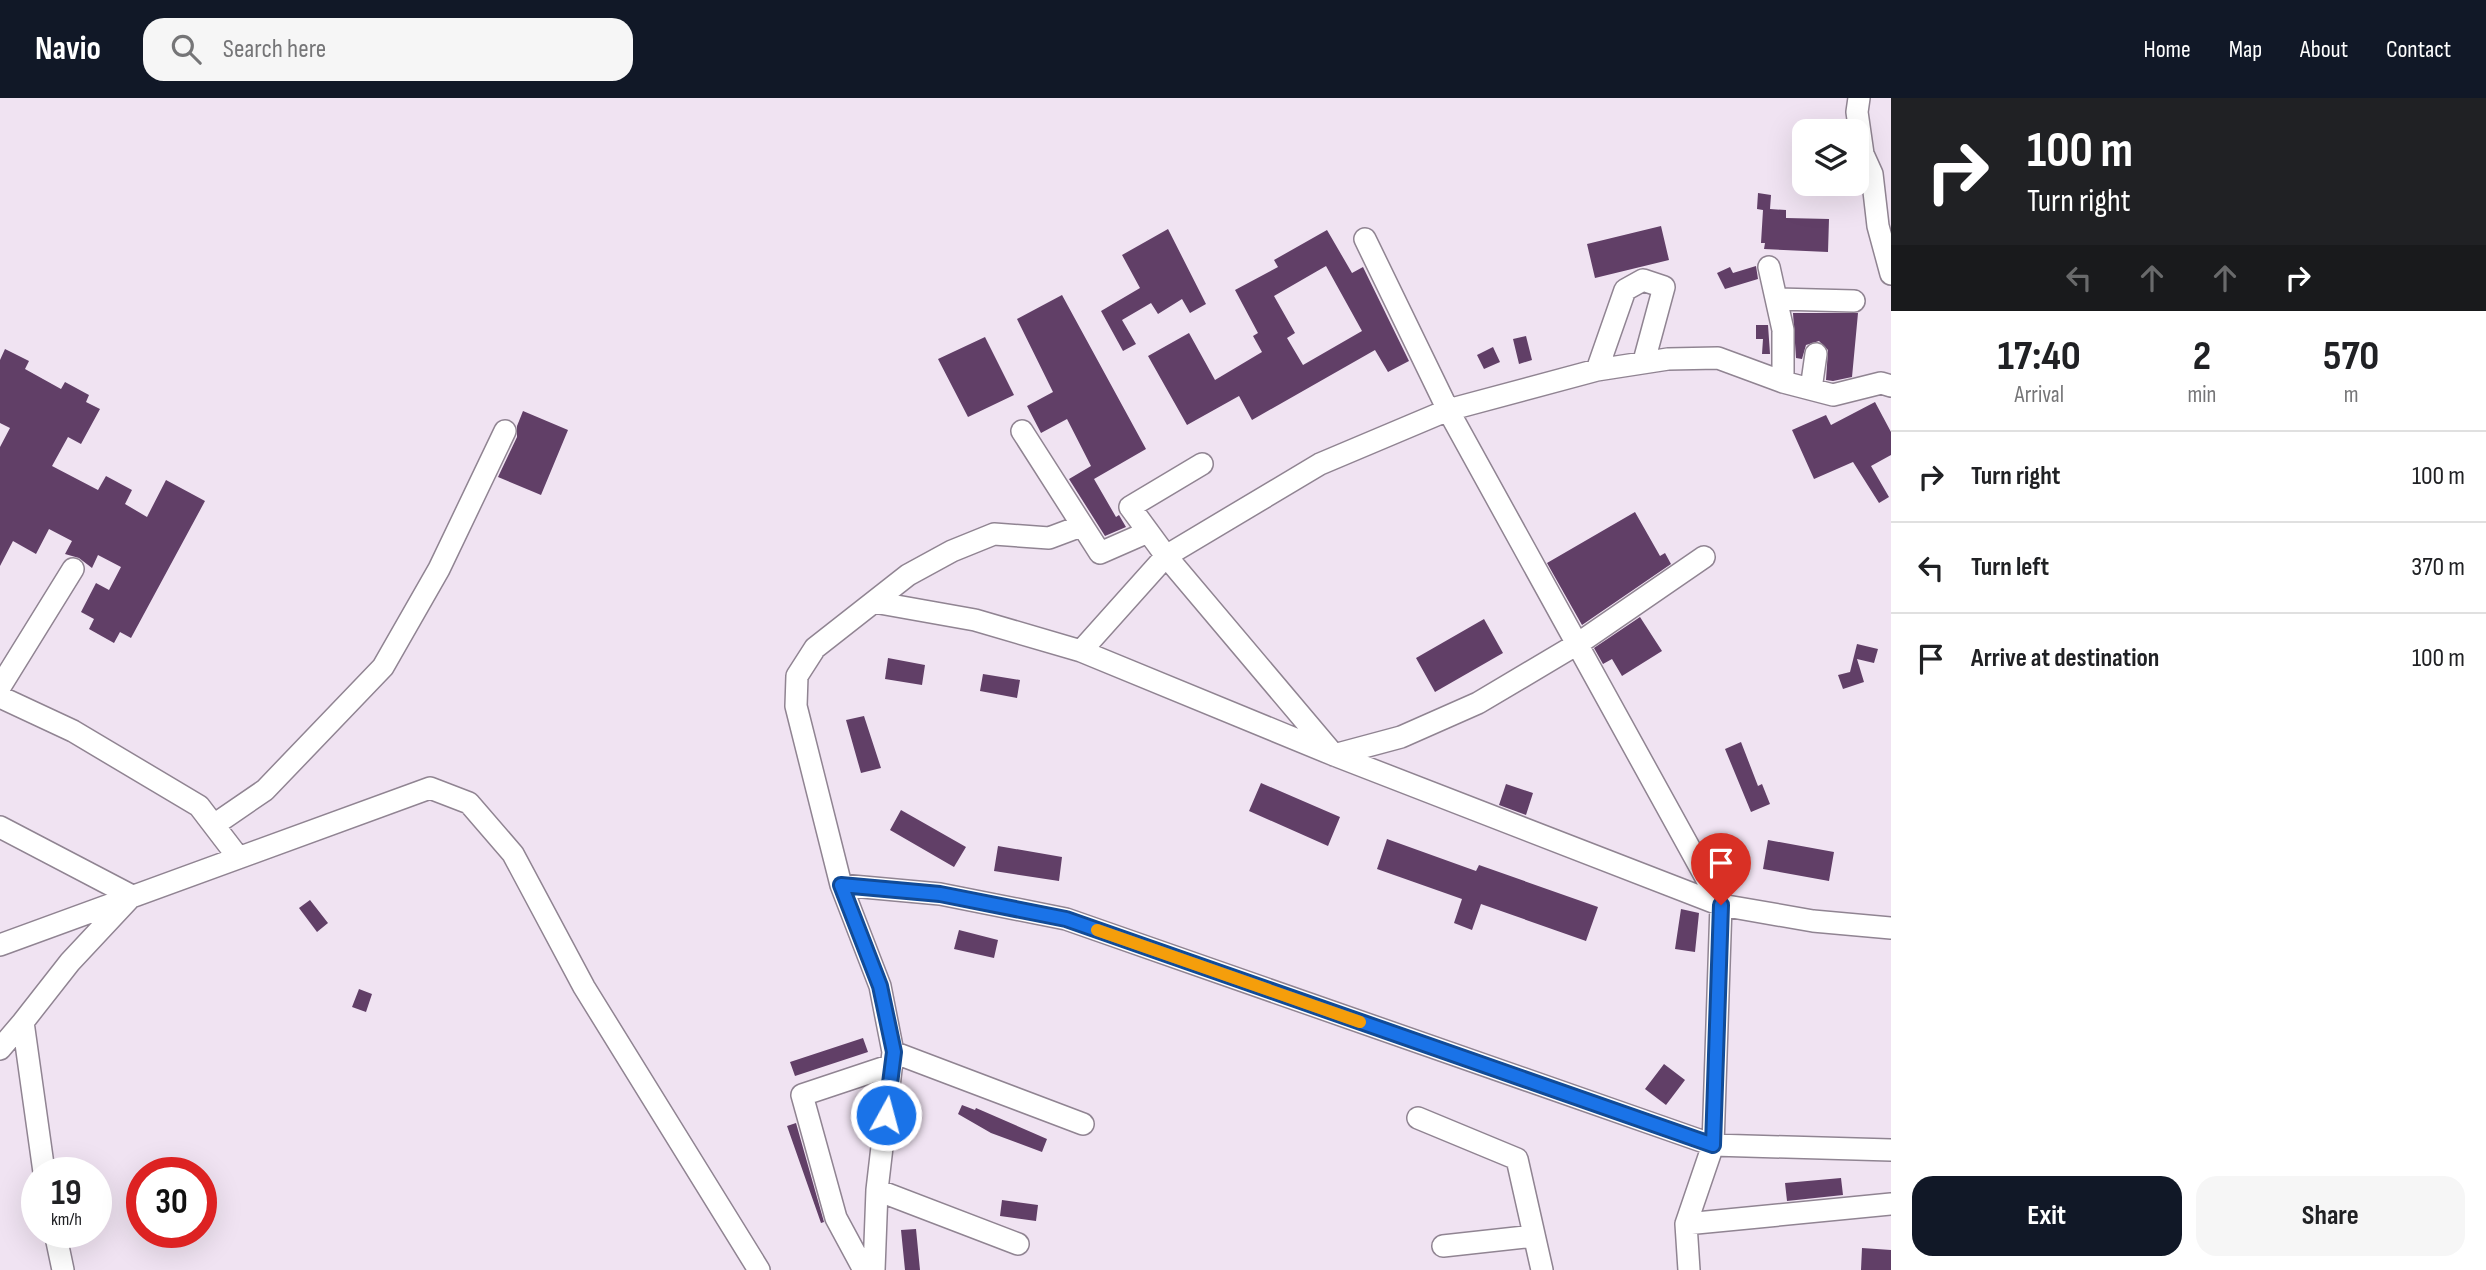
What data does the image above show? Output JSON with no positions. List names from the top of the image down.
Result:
{
  "page": {
    "header": "Navio",
    "search": "Search here",
    "nav": [
      "Home",
      "Map",
      "About",
      "Contact"
    ],
    "turn": ["100 m", "Turn right"],
    "eta": [
      "17:40",
      "Arrival",
      "2",
      "min",
      "570",
      "m"
    ],
    "list": [
      {
        "name": "Turn right",
        "value": "100 m"
      },
      {
        "name": "Turn left",
        "value": "370 m"
      },
      {
        "name": "Arrive at destination",
        "value": "100 m"
      }
    ],
    "speed": "19 km/h",
    "limit": "30",
    "buttons": ["Exit", "Share"]
  }
}
